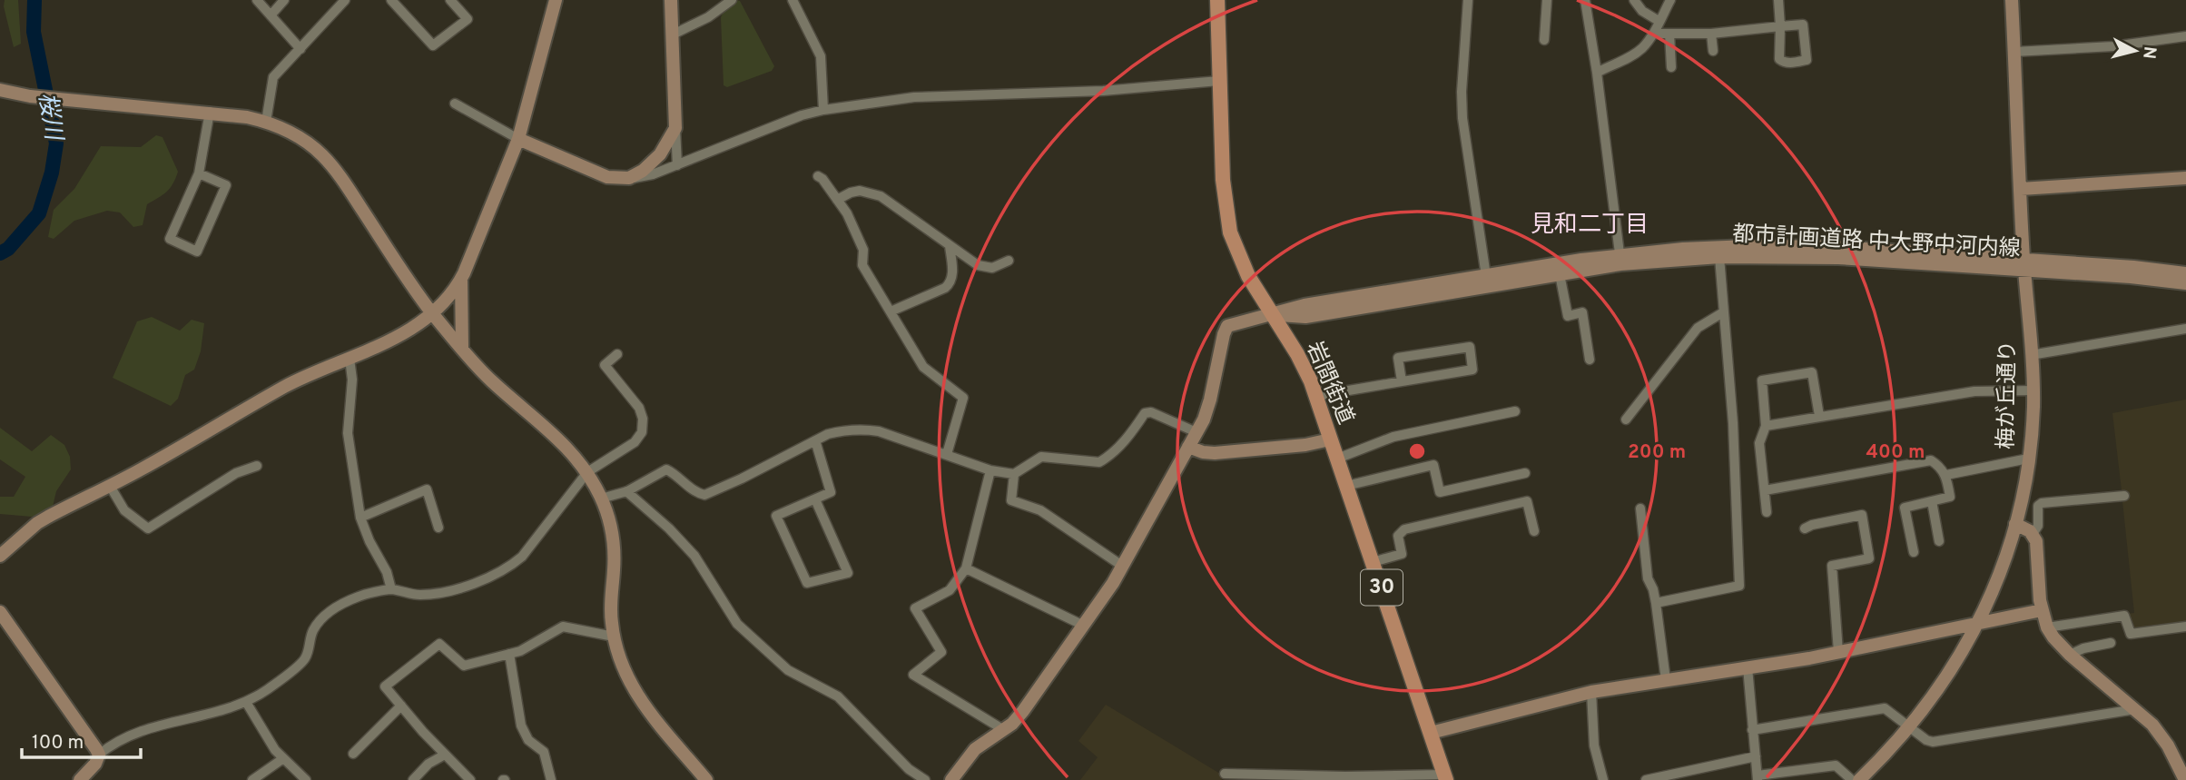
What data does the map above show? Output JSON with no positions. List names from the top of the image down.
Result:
{
  "streets": {
    "main road": ["岩間街道", "30"],
    "street": ["都市計画道路 中大野中河内線", "梅が丘通り"]
  },
  "crossings": [
    ["都市計画道路 中大野中河内線", "岩間街道"],
    ["都市計画道路 中大野中河内線", "梅が丘通り"]
  ],
  "districts": ["見和二丁目"],
  "water": ["桜川"],
  "scale_bar": "100 m",
  "north": "right",
  "rings": ["200 m", "400 m"]
}
